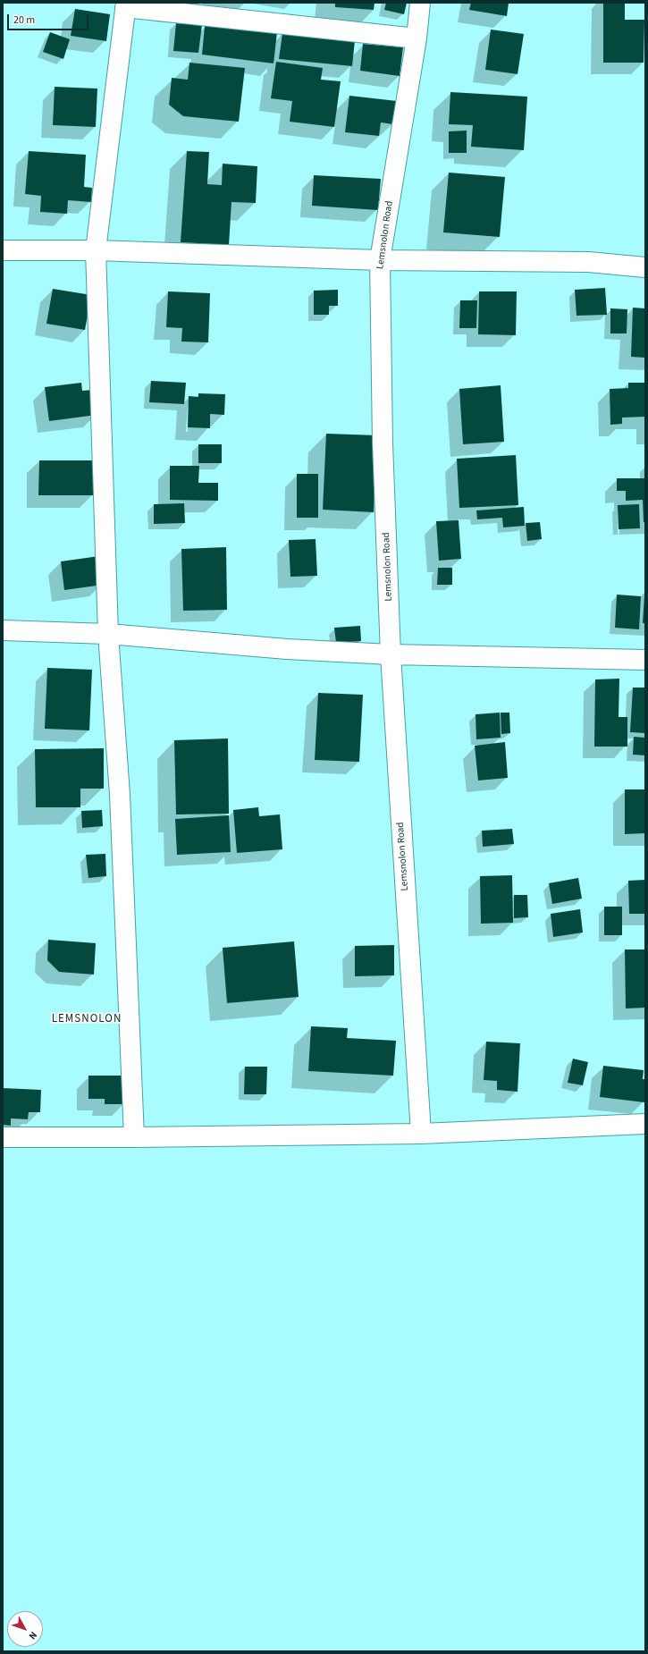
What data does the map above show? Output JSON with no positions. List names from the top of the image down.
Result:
{
  "streets": {
    "street": ["Lemsnolon Road"]
  },
  "districts": ["LEMSNOLON"],
  "scale_bar": "20 m",
  "north": "bottom right"
}
